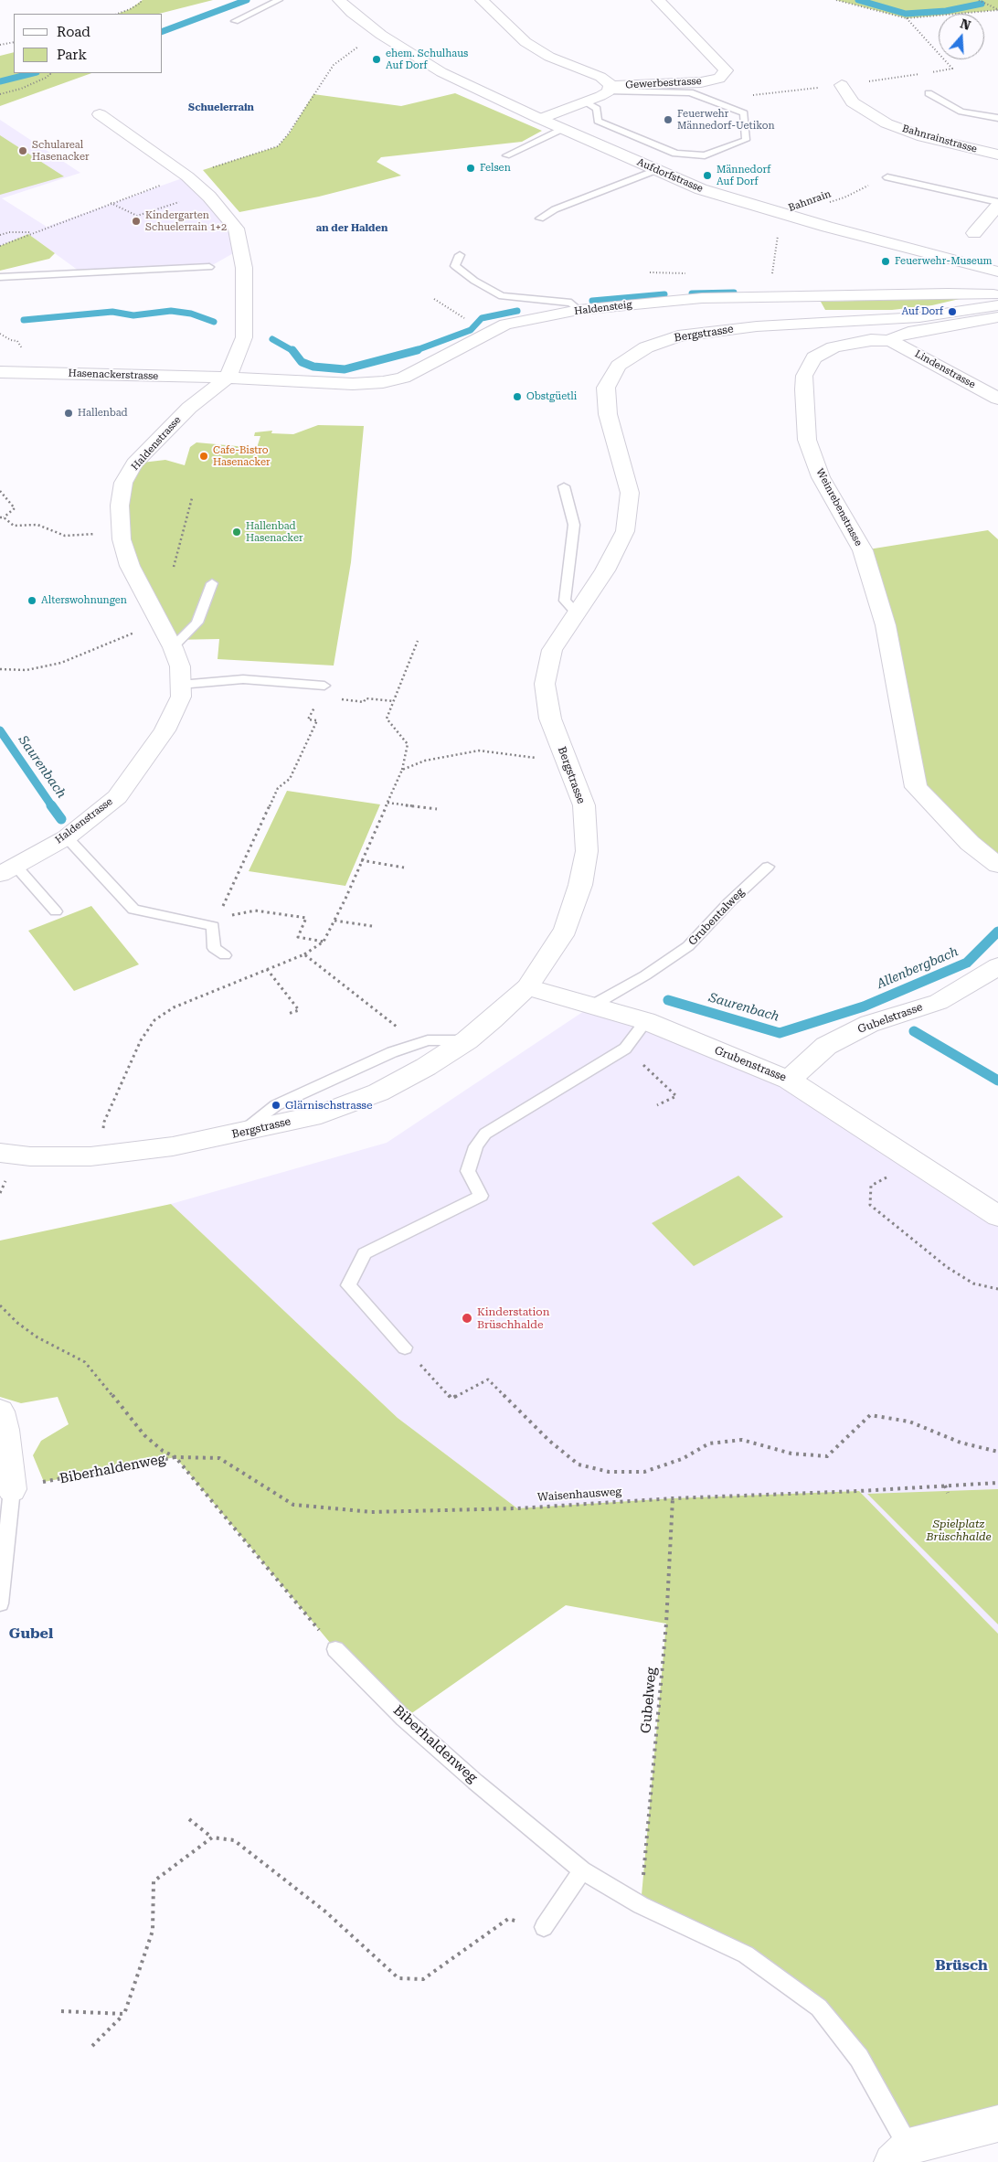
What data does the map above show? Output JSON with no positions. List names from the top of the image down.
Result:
{
  "streets": {
    "street": [
      "Gewerbestrasse",
      "Bahnrainstrasse",
      "Aufdorfstrasse",
      "Haldensteig",
      "Bergstrasse",
      "Lindenstrasse",
      "Hasenackerstrasse",
      "Haldenstrasse",
      "Weinrebenstrasse",
      "Gubelstrasse",
      "Grubenstrasse"
    ],
    "lane": ["Grubentalweg", "Biberhaldenweg"],
    "path": ["Bahnrain", "Waisenhausweg", "Gubelweg"]
  },
  "crossings": [
    ["Gewerbestrasse", "Aufdorfstrasse"],
    ["Aufdorfstrasse", "Bahnrain"],
    ["Bahnrain", "Haldensteig"],
    ["Haldensteig", "Bergstrasse"],
    ["Haldensteig", "Hasenackerstrasse"],
    ["Haldensteig", "Haldenstrasse"],
    ["Bergstrasse", "Grubenstrasse"],
    ["Lindenstrasse", "Weinrebenstrasse"],
    ["Hasenackerstrasse", "Haldenstrasse"],
    ["Grubentalweg", "Grubenstrasse"],
    ["Gubelstrasse", "Grubenstrasse"],
    ["Biberhaldenweg", "Waisenhausweg"],
    ["Biberhaldenweg", "Gubelweg"],
    ["Waisenhausweg", "Gubelweg"]
  ],
  "districts": [
    "Schuelerrain",
    "an der Halden",
    "Gubel",
    "Brüsch"
  ],
  "water": ["Saurenbach", "Allenbergbach"],
  "parks": ["Spielplatz Brüschhalde"],
  "places": [
    "ehem. Schulhaus Auf Dorf",
    "Feuerwehr Männedorf-Uetikon",
    "Schulareal Hasenacker",
    "Felsen",
    "Männedorf Auf Dorf",
    "Kindergarten Schuelerrain 1+2",
    "Feuerwehr-Museum",
    "Auf Dorf",
    "Obstgüetli",
    "Hallenbad",
    "Cafe-Bistro Hasenacker",
    "Hallenbad Hasenacker",
    "Alterswohnungen",
    "Glärnischstrasse",
    "Kinderstation Brüschhalde"
  ],
  "legend": ["Road", "Park"],
  "north": "top"
}
